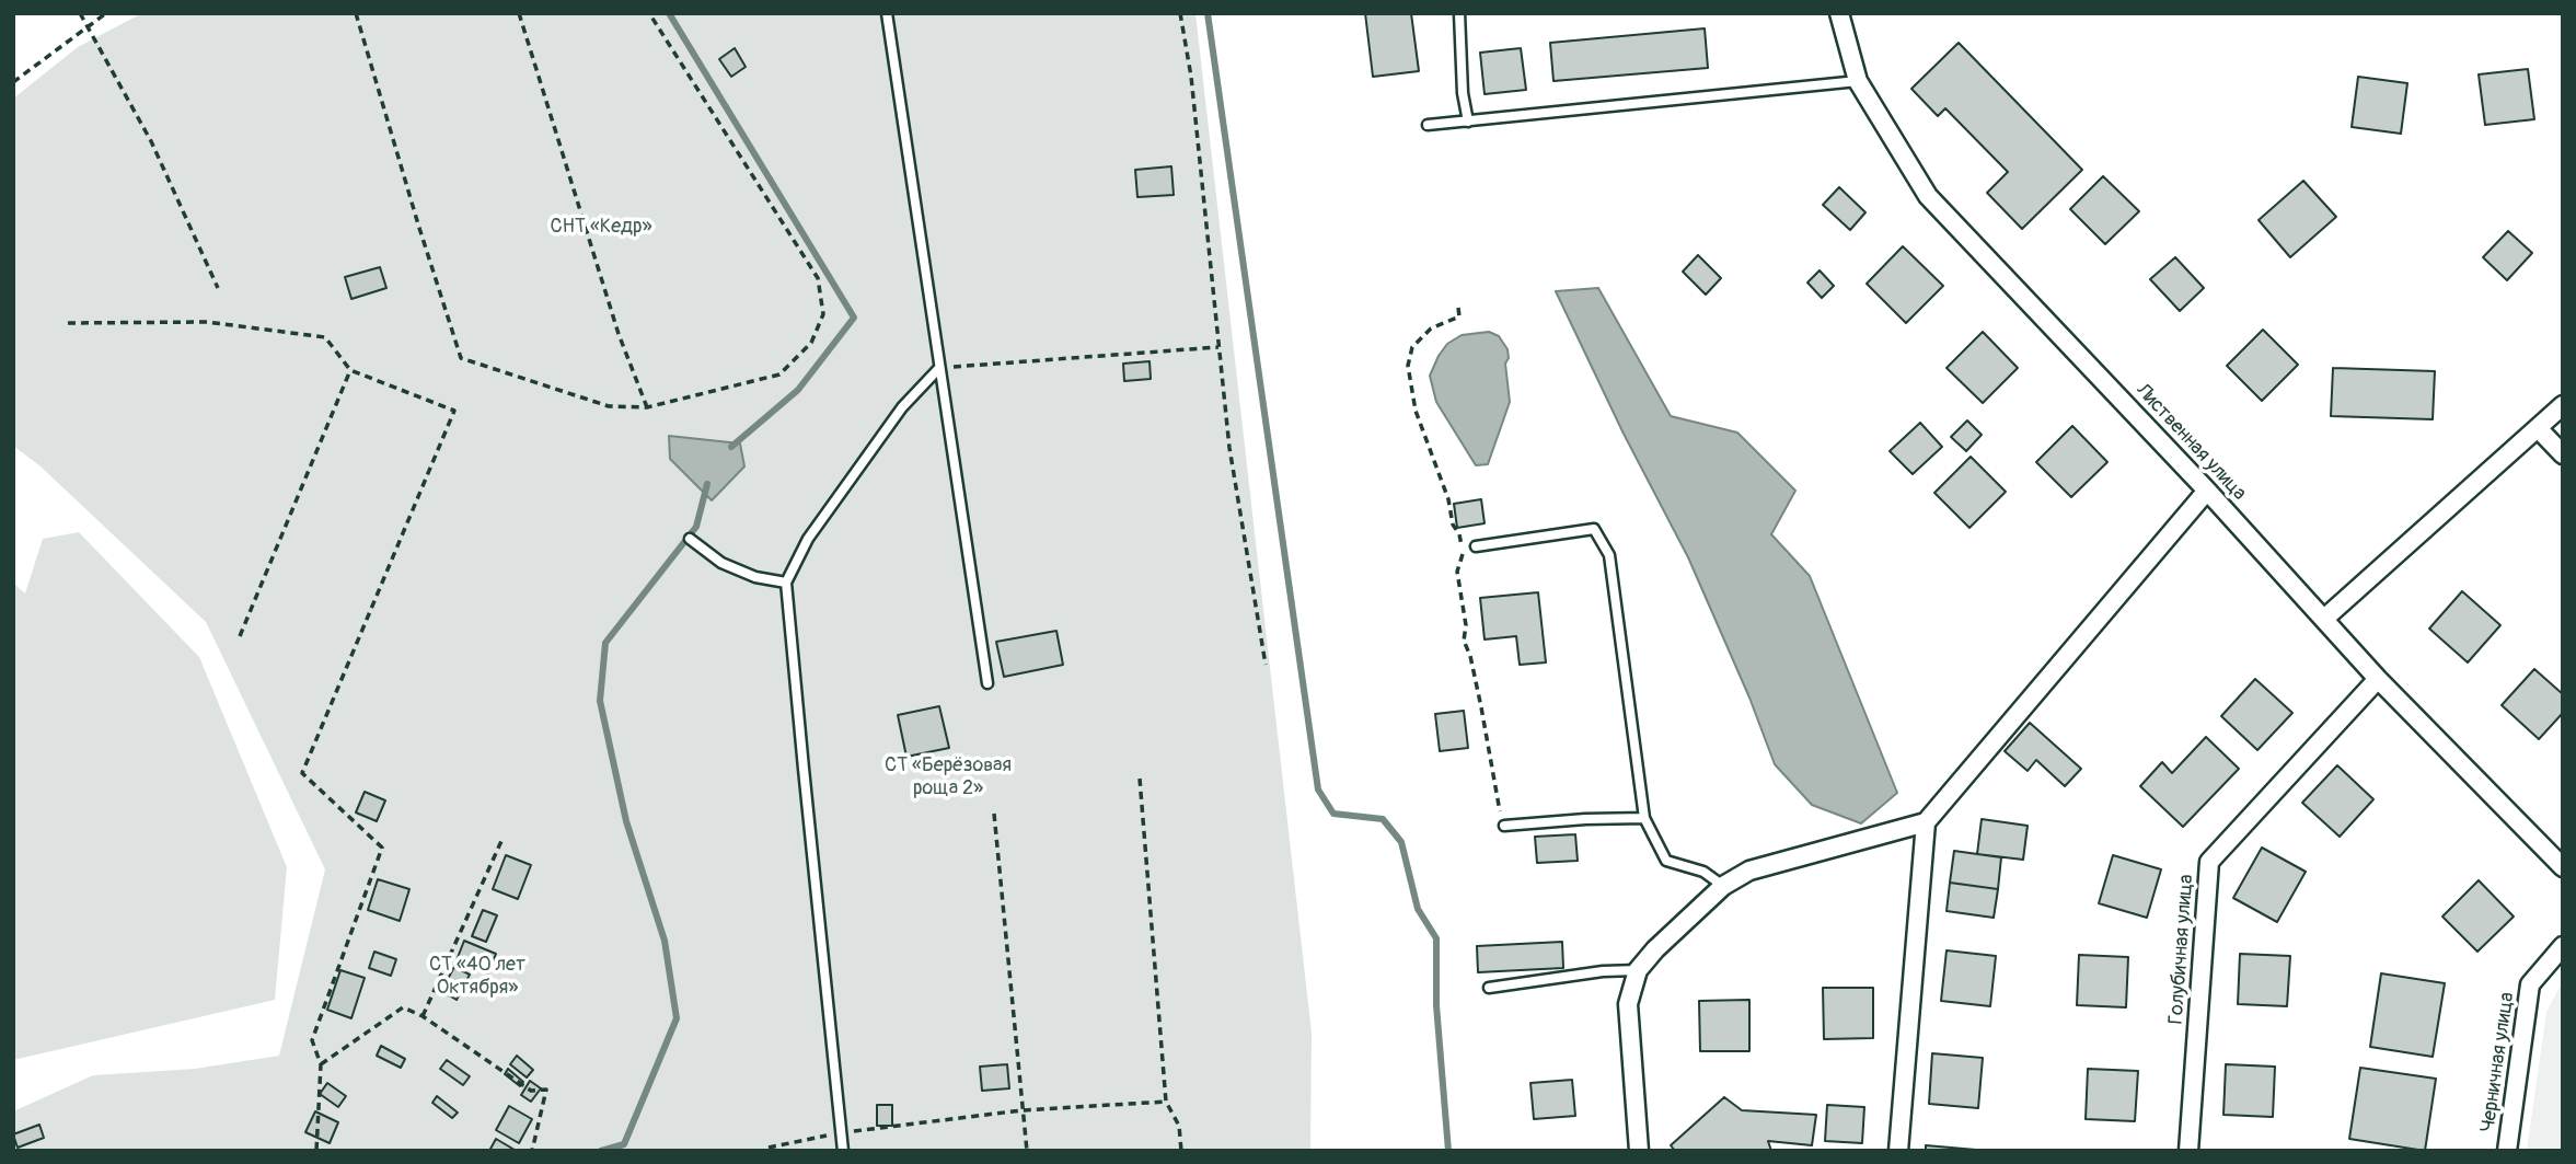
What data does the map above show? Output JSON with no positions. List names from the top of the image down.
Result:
{
  "streets": {
    "street": ["Лиственная улица", "Голубичная улица", "Черничная улица"]
  },
  "crossings": [
    ["Лиственная улица", "Голубичная улица"]
  ],
  "parks": ["СНТ «Кедр»", "СТ «Берёзовая роща 2»", "СТ «40 лет Октября»"]
}
